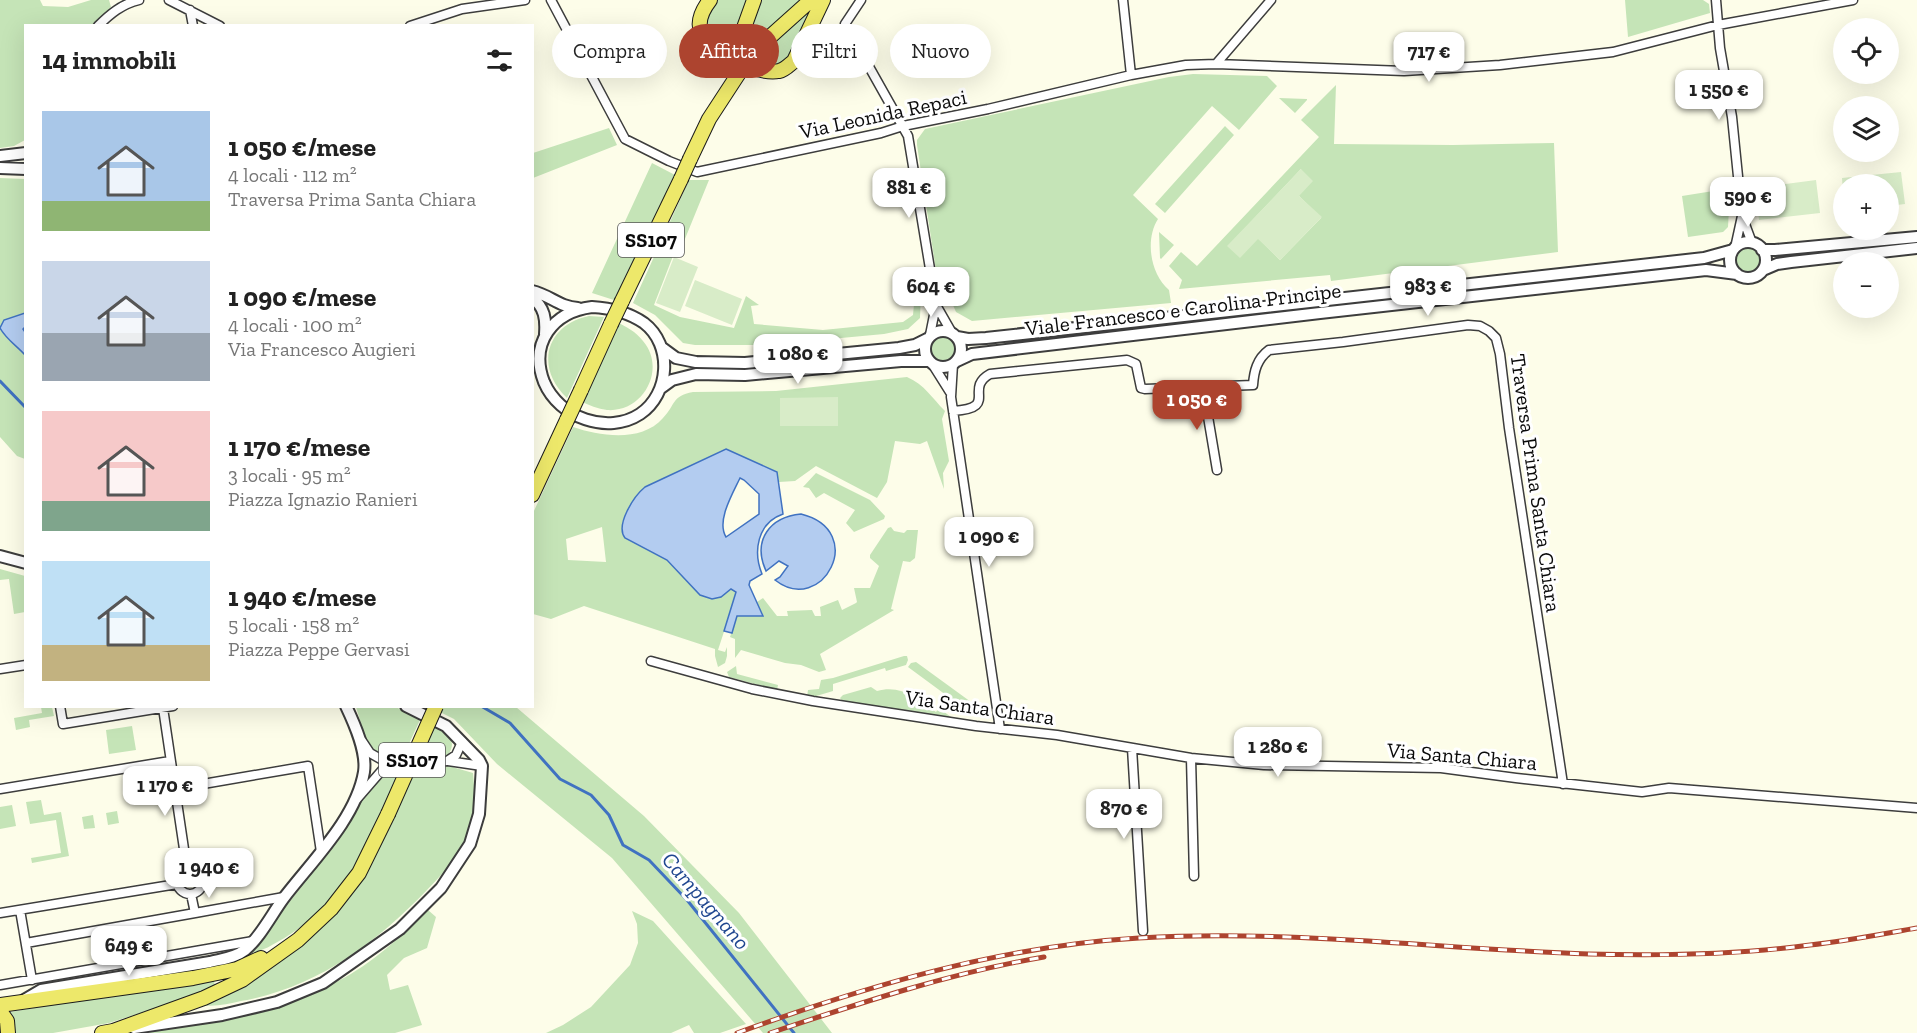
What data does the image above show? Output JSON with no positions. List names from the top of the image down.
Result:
{
  "streets": {
    "main road": ["SS107"],
    "street": [
      "Via Leonida Repaci",
      "Viale Francesco e Carolina Principe",
      "Traversa Prima Santa Chiara",
      "Via Santa Chiara"
    ]
  },
  "crossings": [
    ["Traversa Prima Santa Chiara", "Via Santa Chiara"]
  ],
  "water": ["Campagnano"],
  "page": {
    "map_buttons": ["+", "−"],
    "chip": [
      "Compra",
      "Affitta",
      "Filtri",
      "Nuovo"
    ],
    "heading": "14 immobili",
    "price": [
      "717 €",
      "1 550 €",
      "881 €",
      "590 €",
      "983 €",
      "604 €",
      "1 080 €",
      "1 050 €",
      "1 090 €",
      "1 280 €",
      "1 170 €",
      "870 €",
      "1 940 €",
      "649 €"
    ],
    "list": [
      {
        "name": "1 050 €/mese",
        "note": "4 locali · 112 m² · Traversa Prima Santa Chiara"
      },
      {
        "name": "1 090 €/mese",
        "note": "4 locali · 100 m² · Via Francesco Augieri"
      },
      {
        "name": "1 170 €/mese",
        "note": "3 locali · 95 m² · Piazza Ignazio Ranieri"
      },
      {
        "name": "1 940 €/mese",
        "note": "5 locali · 158 m² · Piazza Peppe Gervasi"
      }
    ]
  }
}
